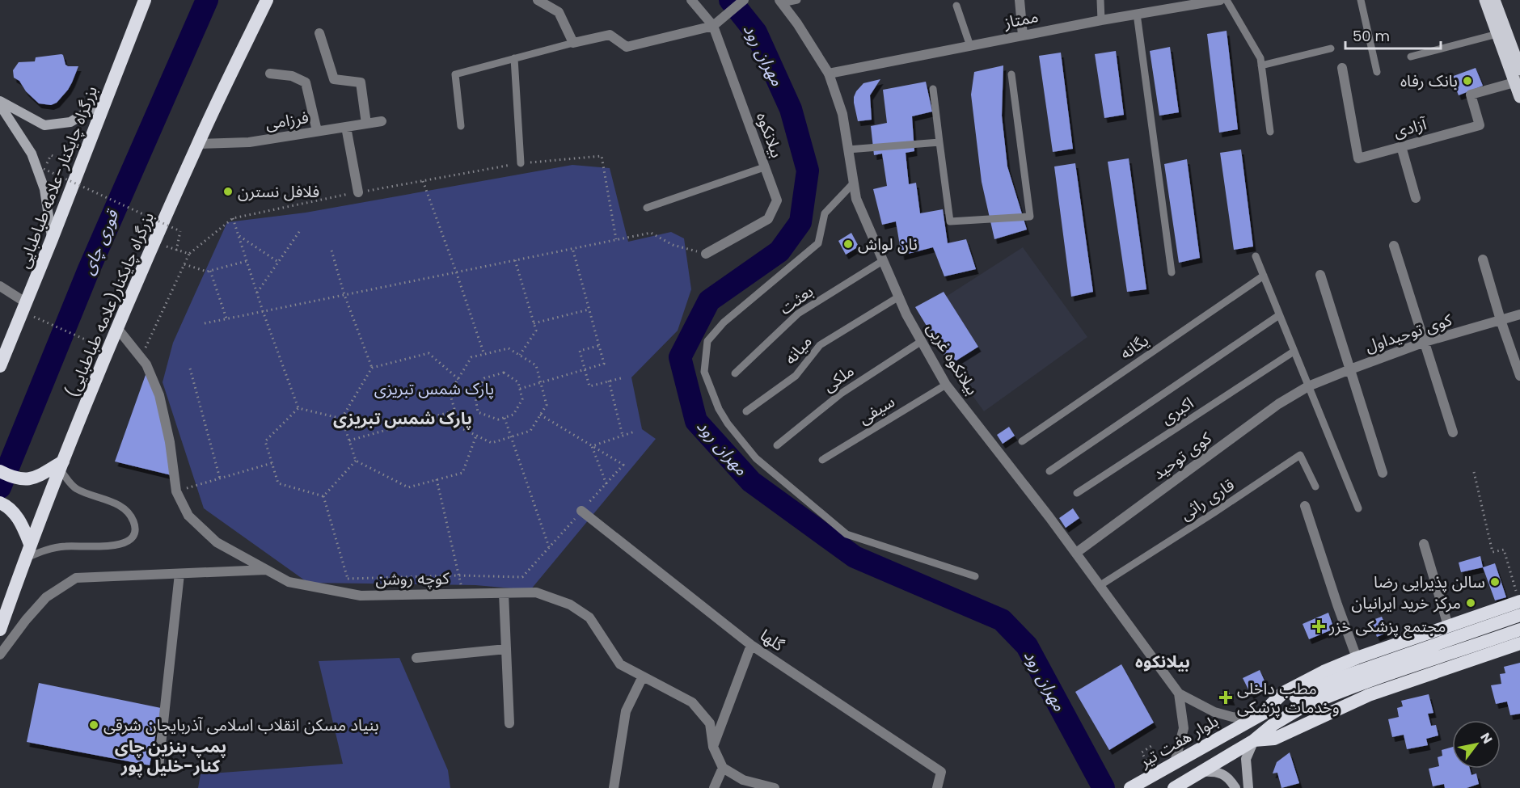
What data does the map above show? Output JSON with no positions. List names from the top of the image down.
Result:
{
  "streets": {
    "highway": ["بزرگراه چایکنار-علامه طباطبایی", "بزرگراه چایکنار(علامه طباطبایی)", "بلوار هفت تیر"],
    "street": [
      "ممتاز",
      "فرزامی",
      "آزادی",
      "بیلانکوه",
      "کوی توحیداول",
      "بیلانکوه غربی",
      "کوی توحید",
      "کوچه روشن",
      "گلها"
    ],
    "lane": [
      "بعثت",
      "یگانه",
      "میانه",
      "ملکی",
      "سیفی",
      "اکبری",
      "قاری راثی"
    ]
  },
  "crossings": [
    ["ممتاز", "بیلانکوه غربی"],
    ["فرزامی", "بزرگراه چایکنار(علامه طباطبایی)"],
    ["بعثت", "بیلانکوه غربی"],
    ["بزرگراه چایکنار(علامه طباطبایی)", "کوچه روشن"],
    ["کوی توحیداول", "کوی توحید"],
    ["میانه", "بیلانکوه غربی"],
    ["بیلانکوه غربی", "ملکی"],
    ["بیلانکوه غربی", "سیفی"],
    ["بیلانکوه غربی", "کوی توحید"],
    ["بیلانکوه غربی", "قاری راثی"],
    ["بیلانکوه غربی", "بلوار هفت تیر"]
  ],
  "districts": ["پارک شمس تبریزی", "بیلانکوه", "پمپ بنزین چای کنار-خلیل پور"],
  "water": ["مهران رود", "قوری چای"],
  "parks": ["پارک شمس تبریزی"],
  "places": {
    "other": [
      "بانک رفاه",
      "فلافل نسترن",
      "نان لواش",
      "سالن پذیرایی رضا",
      "مرکز خرید ایرانیان",
      "بنیاد مسکن انقلاب اسلامی آذربایجان شرقی"
    ],
    "health": ["مجتمع پزشکی خزر", "مطب داخلی وخدمات پزشکی"]
  },
  "scale_bar": "50 m",
  "north": "top right"
}
